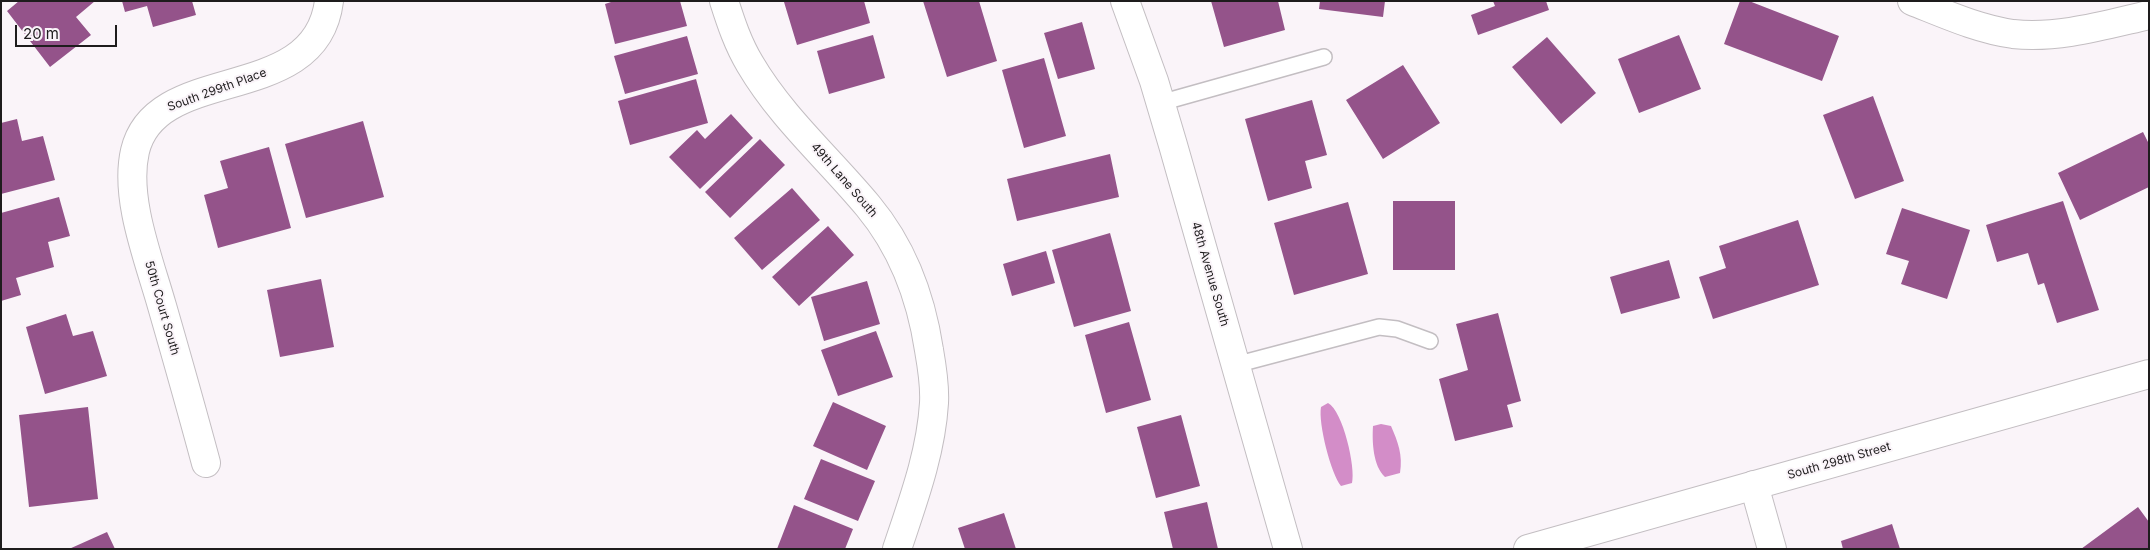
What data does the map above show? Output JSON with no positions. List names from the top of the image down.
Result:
{
  "streets": {
    "street": [
      "South 299th Place",
      "49th Lane South",
      "48th Avenue South",
      "50th Court South",
      "South 298th Street"
    ]
  },
  "crossings": [
    ["South 299th Place", "50th Court South"]
  ],
  "scale_bar": "20 m"
}
